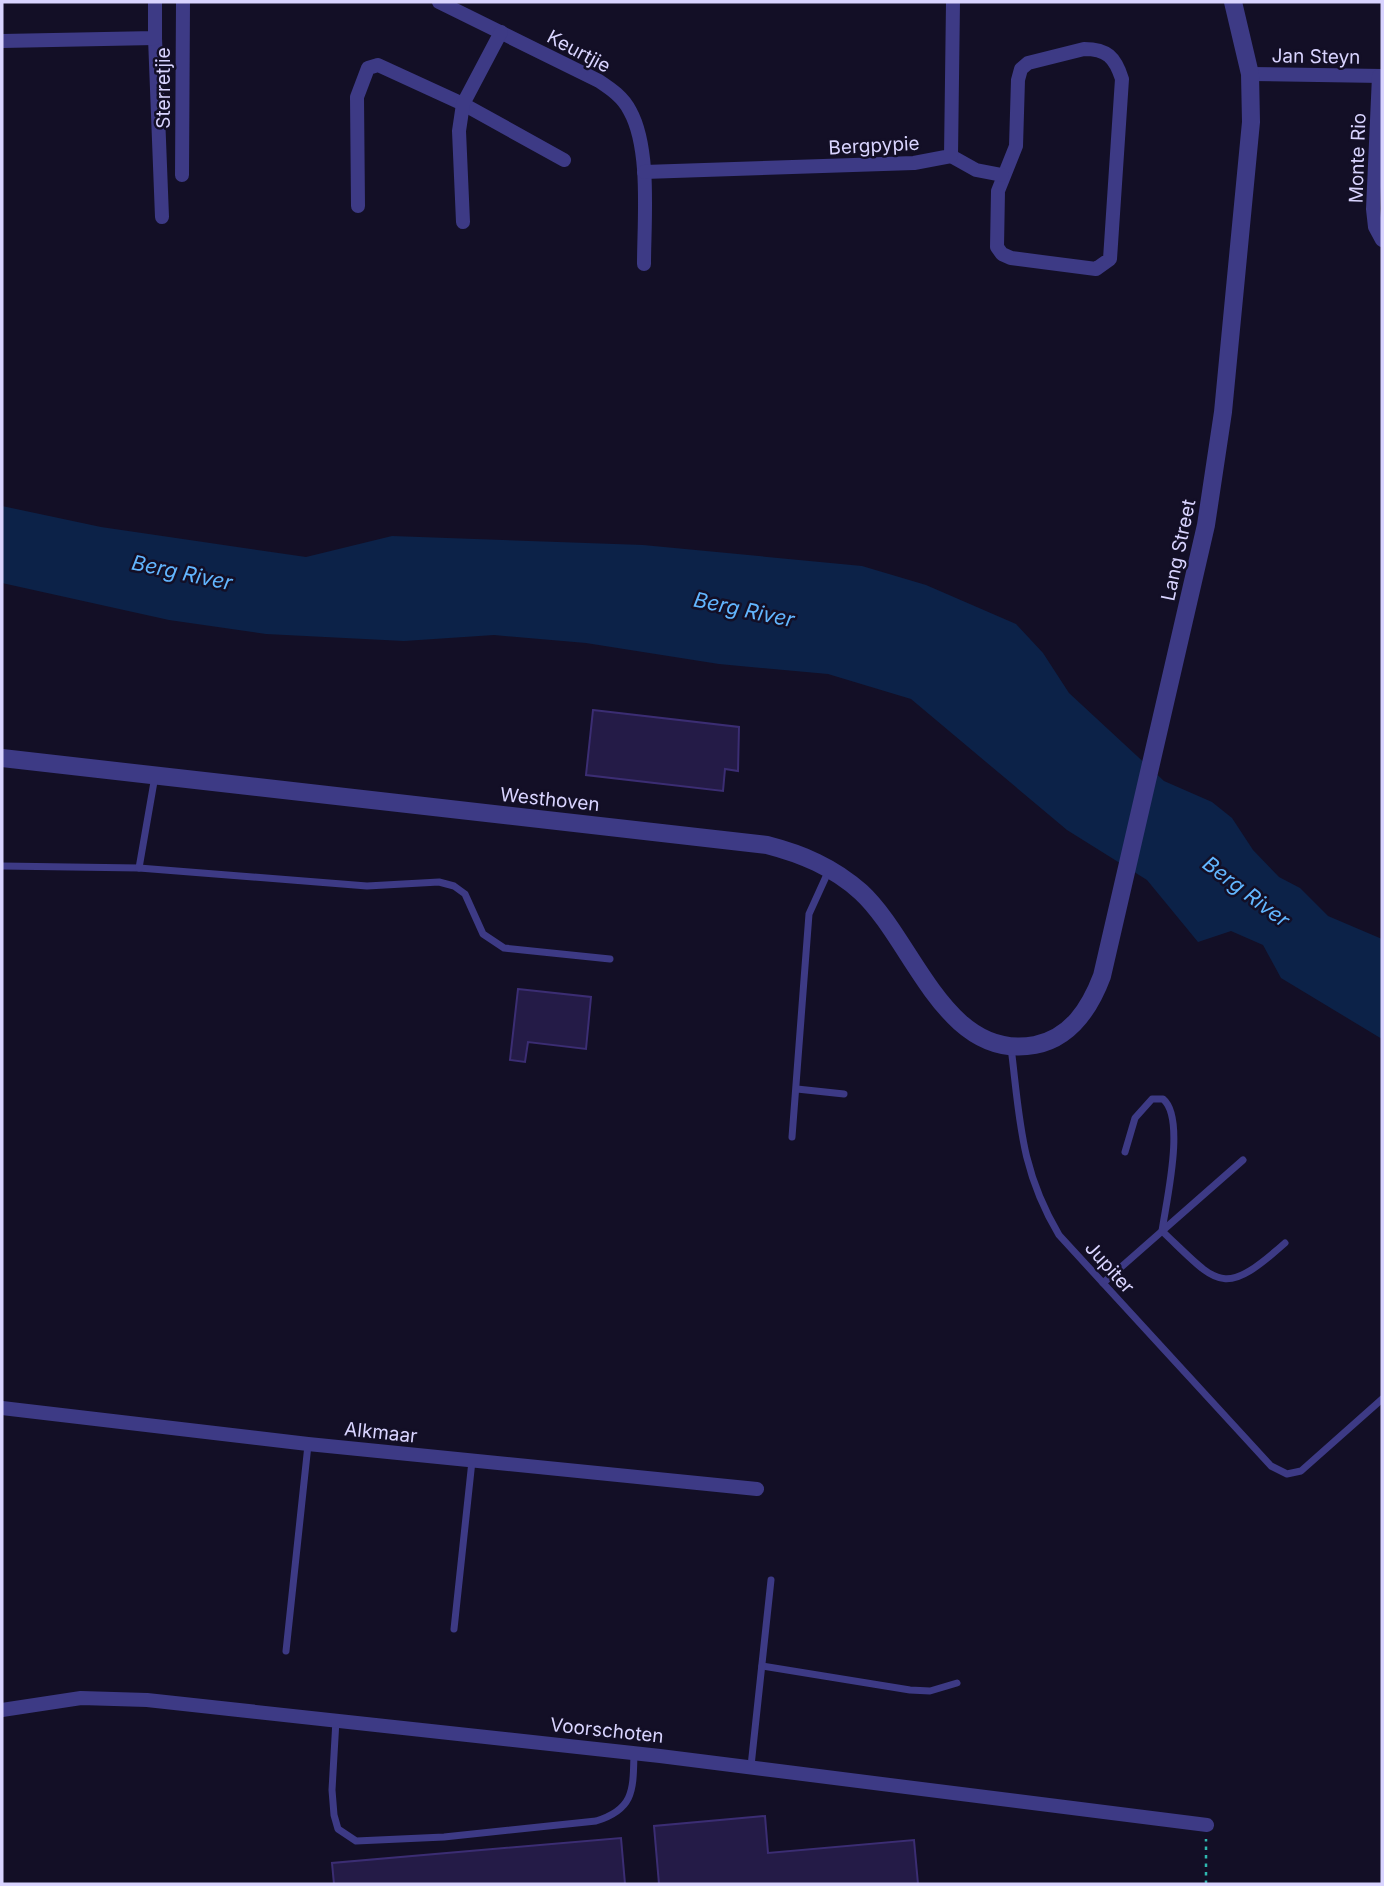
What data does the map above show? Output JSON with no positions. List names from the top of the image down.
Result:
{
  "streets": {
    "street": [
      "Keurtjie",
      "Jan Steyn",
      "Sterretjie",
      "Bergpypie",
      "Monte Rio",
      "Lang Street",
      "Westhoven",
      "Alkmaar",
      "Voorschoten"
    ],
    "lane": ["Jupiter"]
  },
  "crossings": [
    ["Keurtjie", "Bergpypie"],
    ["Jan Steyn", "Monte Rio"],
    ["Jan Steyn", "Lang Street"],
    ["Lang Street", "Westhoven"],
    ["Lang Street", "Jupiter"],
    ["Westhoven", "Jupiter"]
  ],
  "water": ["Berg River"]
}
